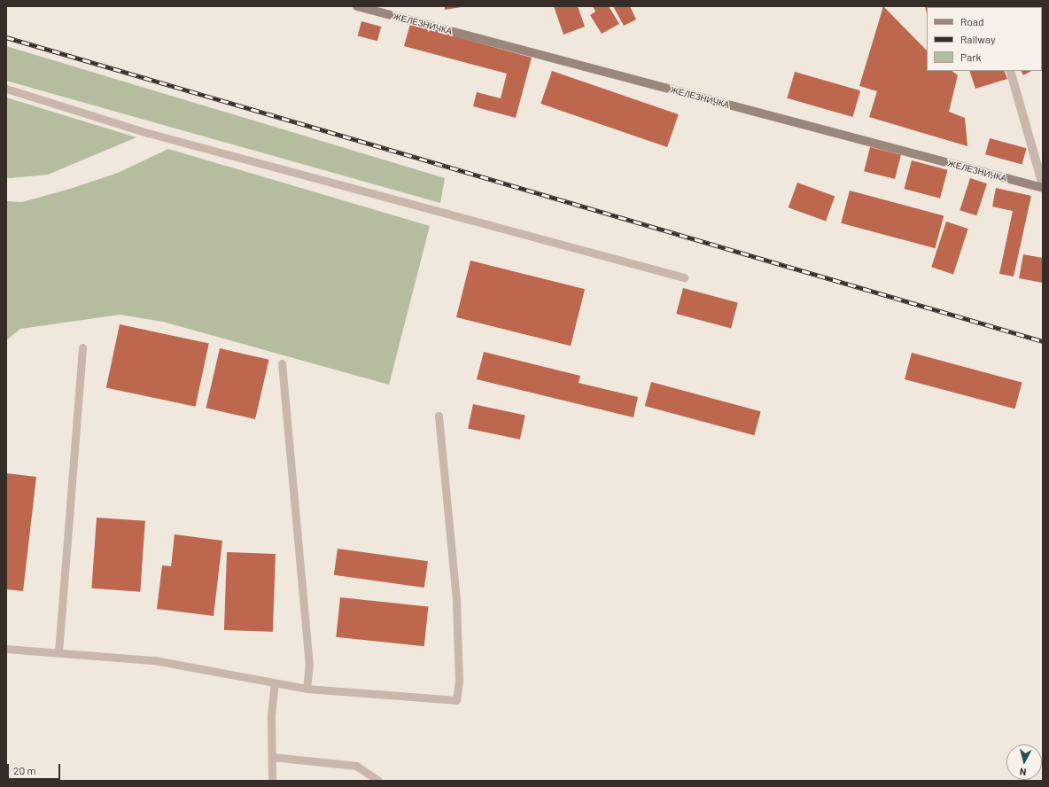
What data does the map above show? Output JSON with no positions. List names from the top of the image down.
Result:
{
  "streets": {
    "street": ["ЖЕЛЕЗНИЧКА"]
  },
  "legend": ["Road", "Railway", "Park"],
  "scale_bar": "20 m",
  "north": "bottom"
}
